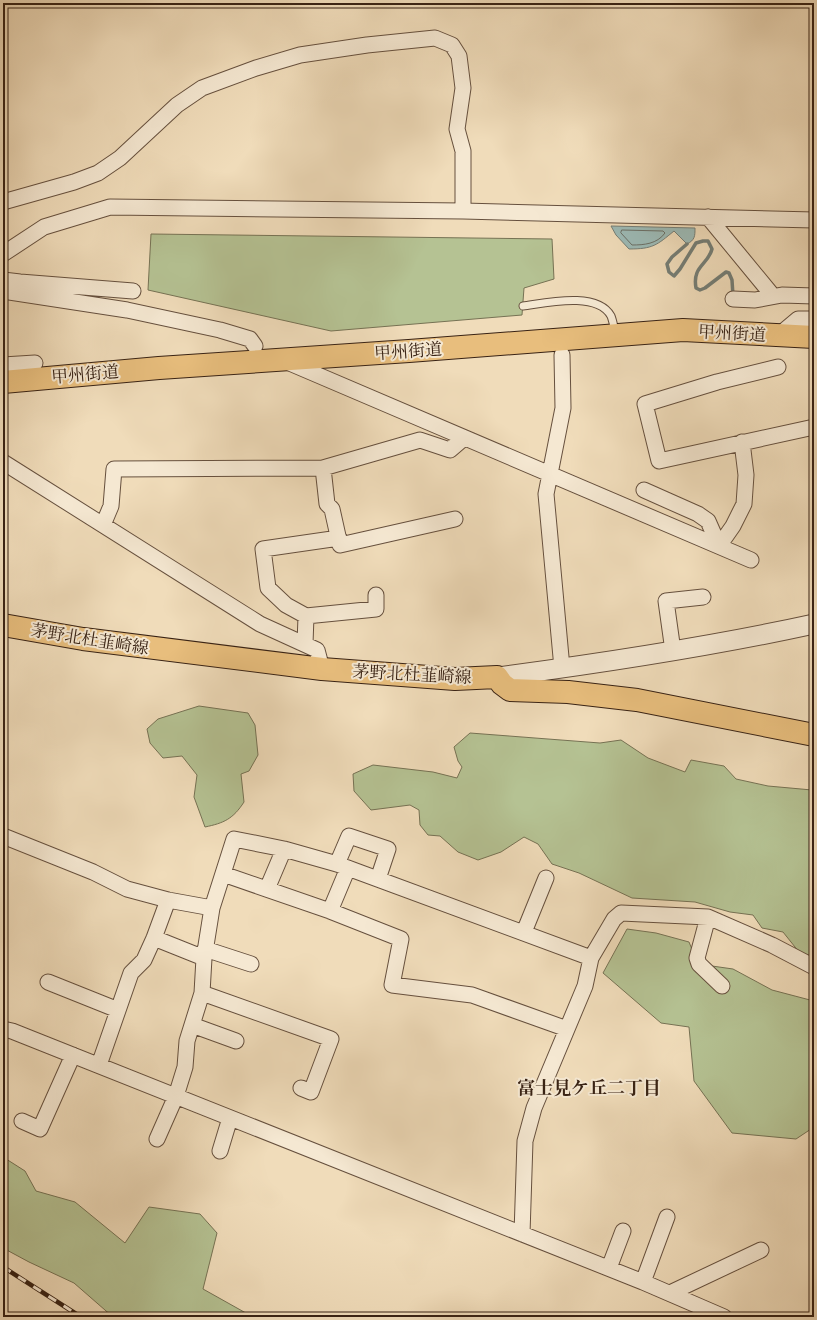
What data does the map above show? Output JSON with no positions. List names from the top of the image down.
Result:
{
  "streets": {
    "main road": ["甲州街道", "茅野北杜韮崎線"]
  },
  "districts": ["富士見ケ丘二丁目"]
}
